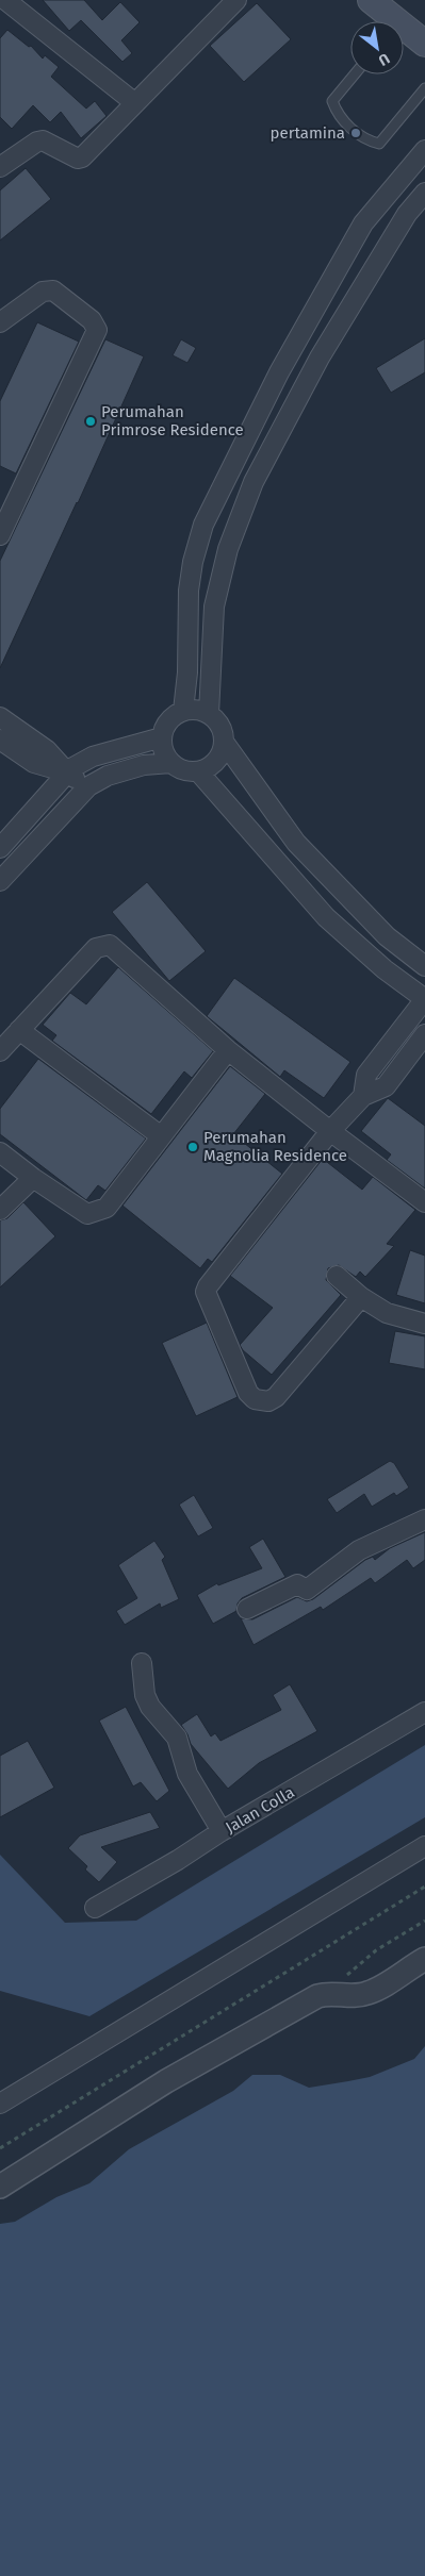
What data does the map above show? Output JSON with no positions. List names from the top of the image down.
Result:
{
  "streets": {
    "street": ["Jalan Colla"]
  },
  "places": ["pertamina", "Perumahan Primrose Residence", "Perumahan Magnolia Residence"],
  "north": "bottom right"
}
